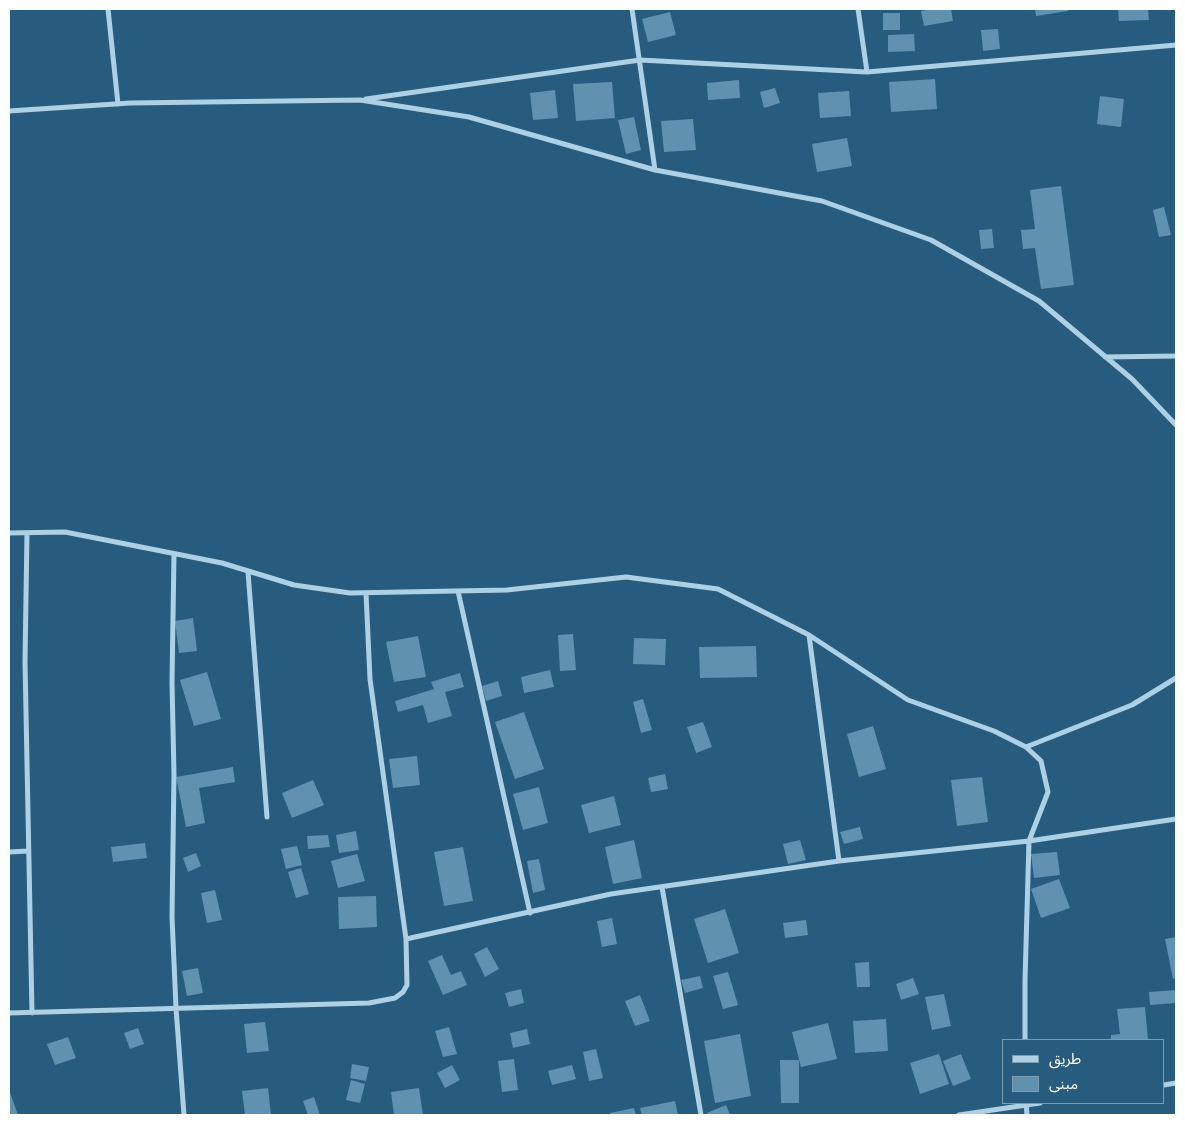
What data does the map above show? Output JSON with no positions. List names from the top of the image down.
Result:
{
  "legend": ["طريق", "مبنى"]
}
